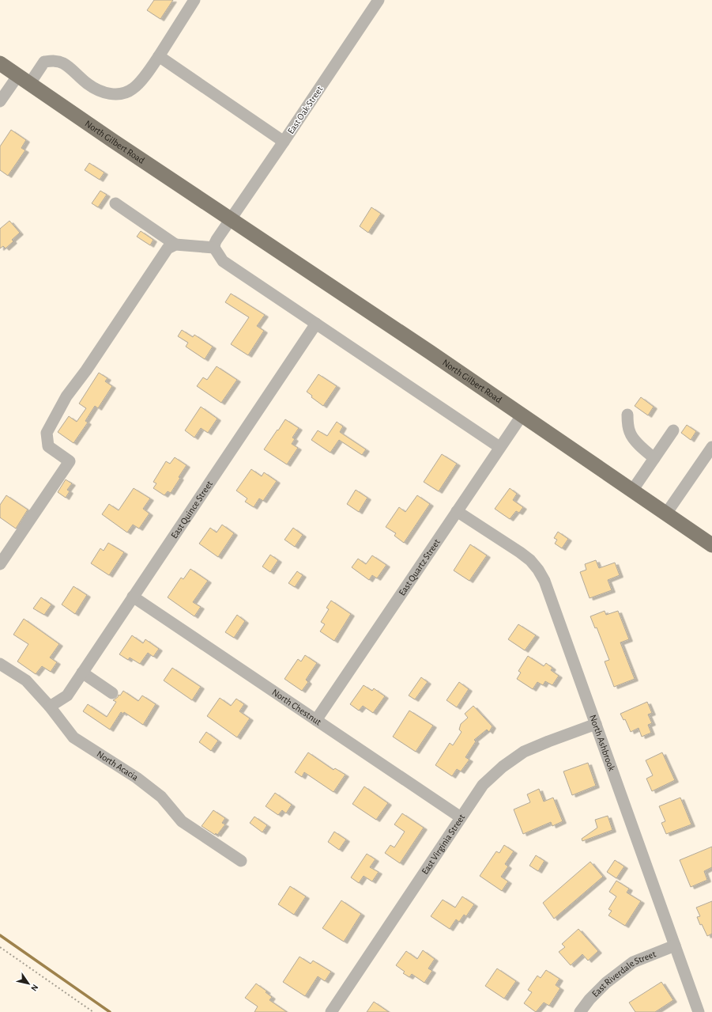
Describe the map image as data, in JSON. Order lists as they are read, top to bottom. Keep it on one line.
{"streets":{"main road":["North Gilbert Road"],"street":["East Oak Street","East Quince Street","East Quartz Street","North Chestnut","North Ashbrook","North Acacia","East Virginia Street","East Riverdale Street"]},"crossings":[["East Oak Street","North Gilbert Road"],["North Gilbert Road","East Quartz Street"],["East Quince Street","North Chestnut"],["East Quince Street","North Acacia"],["East Quartz Street","North Chestnut"],["East Quartz Street","North Ashbrook"],["North Chestnut","East Virginia Street"],["North Ashbrook","East Virginia Street"],["North Ashbrook","East Riverdale Street"]],"north":"bottom right"}
